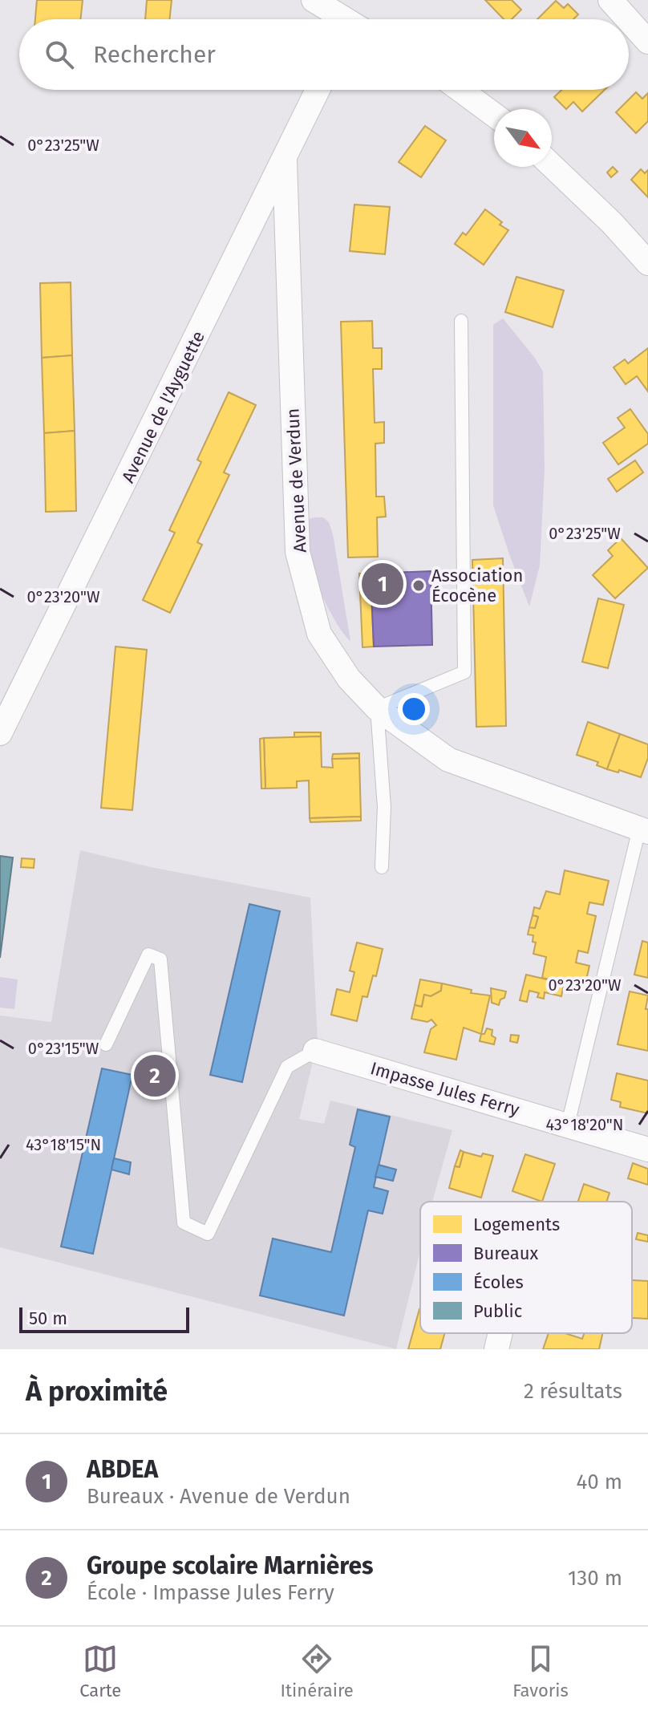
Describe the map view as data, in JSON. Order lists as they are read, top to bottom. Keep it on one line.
{"streets":{"street":["Avenue de l'Ayguette","Avenue de Verdun","Impasse Jules Ferry"]},"crossings":[["Avenue de l'Ayguette","Avenue de Verdun"]],"places":["Association Écocène"],"legend":["Logements","Bureaux","Écoles","Public"],"scale_bar":"50 m","north":"bottom right","page":{"search":"Rechercher","pins":["1","2"],"scale":"50 m","heading":["À proximité","2 résultats"],"list":[{"mark":"1","name":"ABDEA","note":"Bureaux · Avenue de Verdun","value":"40 m"},{"mark":"2","name":"Groupe scolaire Marnières","note":"École · Impasse Jules Ferry","value":"130 m"}],"nav":["Carte","Itinéraire","Favoris"]},"coordinates":["0°23'25\"W","0°23'20\"W","0°23'15\"W","43°18'20\"N","43°18'15\"N"]}
